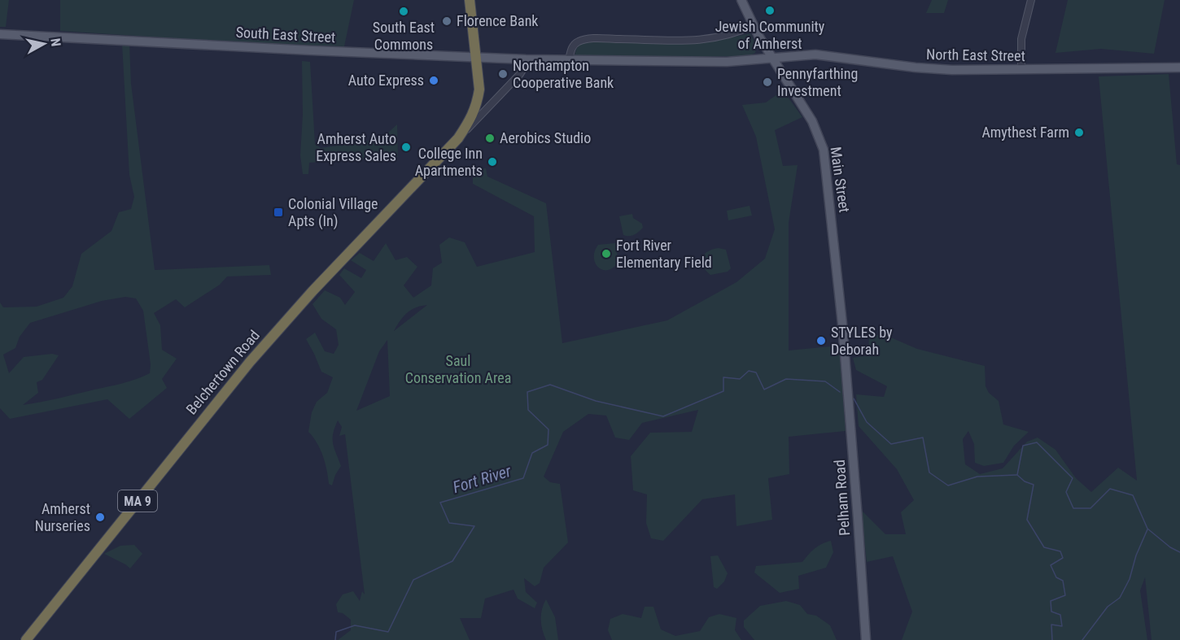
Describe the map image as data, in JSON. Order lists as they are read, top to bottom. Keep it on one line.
{"streets":{"highway":["Belchertown Road","MA 9"],"main road":["South East Street","North East Street","Main Street","Pelham Road"]},"crossings":[["South East Street","North East Street"],["South East Street","Main Street"],["South East Street","Belchertown Road"],["South East Street","MA 9"],["North East Street","Main Street"],["Main Street","Pelham Road"],["Belchertown Road","MA 9"]],"water":["Fort River"],"parks":["Saul Conservation Area"],"places":{"other":["Jewish Community of Amherst","South East Commons","Florence Bank","Northampton Cooperative Bank","Auto Express","Pennyfarthing Investment","Amythest Farm","Aerobics Studio","Amherst Auto Express Sales","College Inn Apartments","Fort River Elementary Field","STYLES by Deborah","Amherst Nurseries"],"transit":["Colonial Village Apts (In)"]},"north":"right"}
